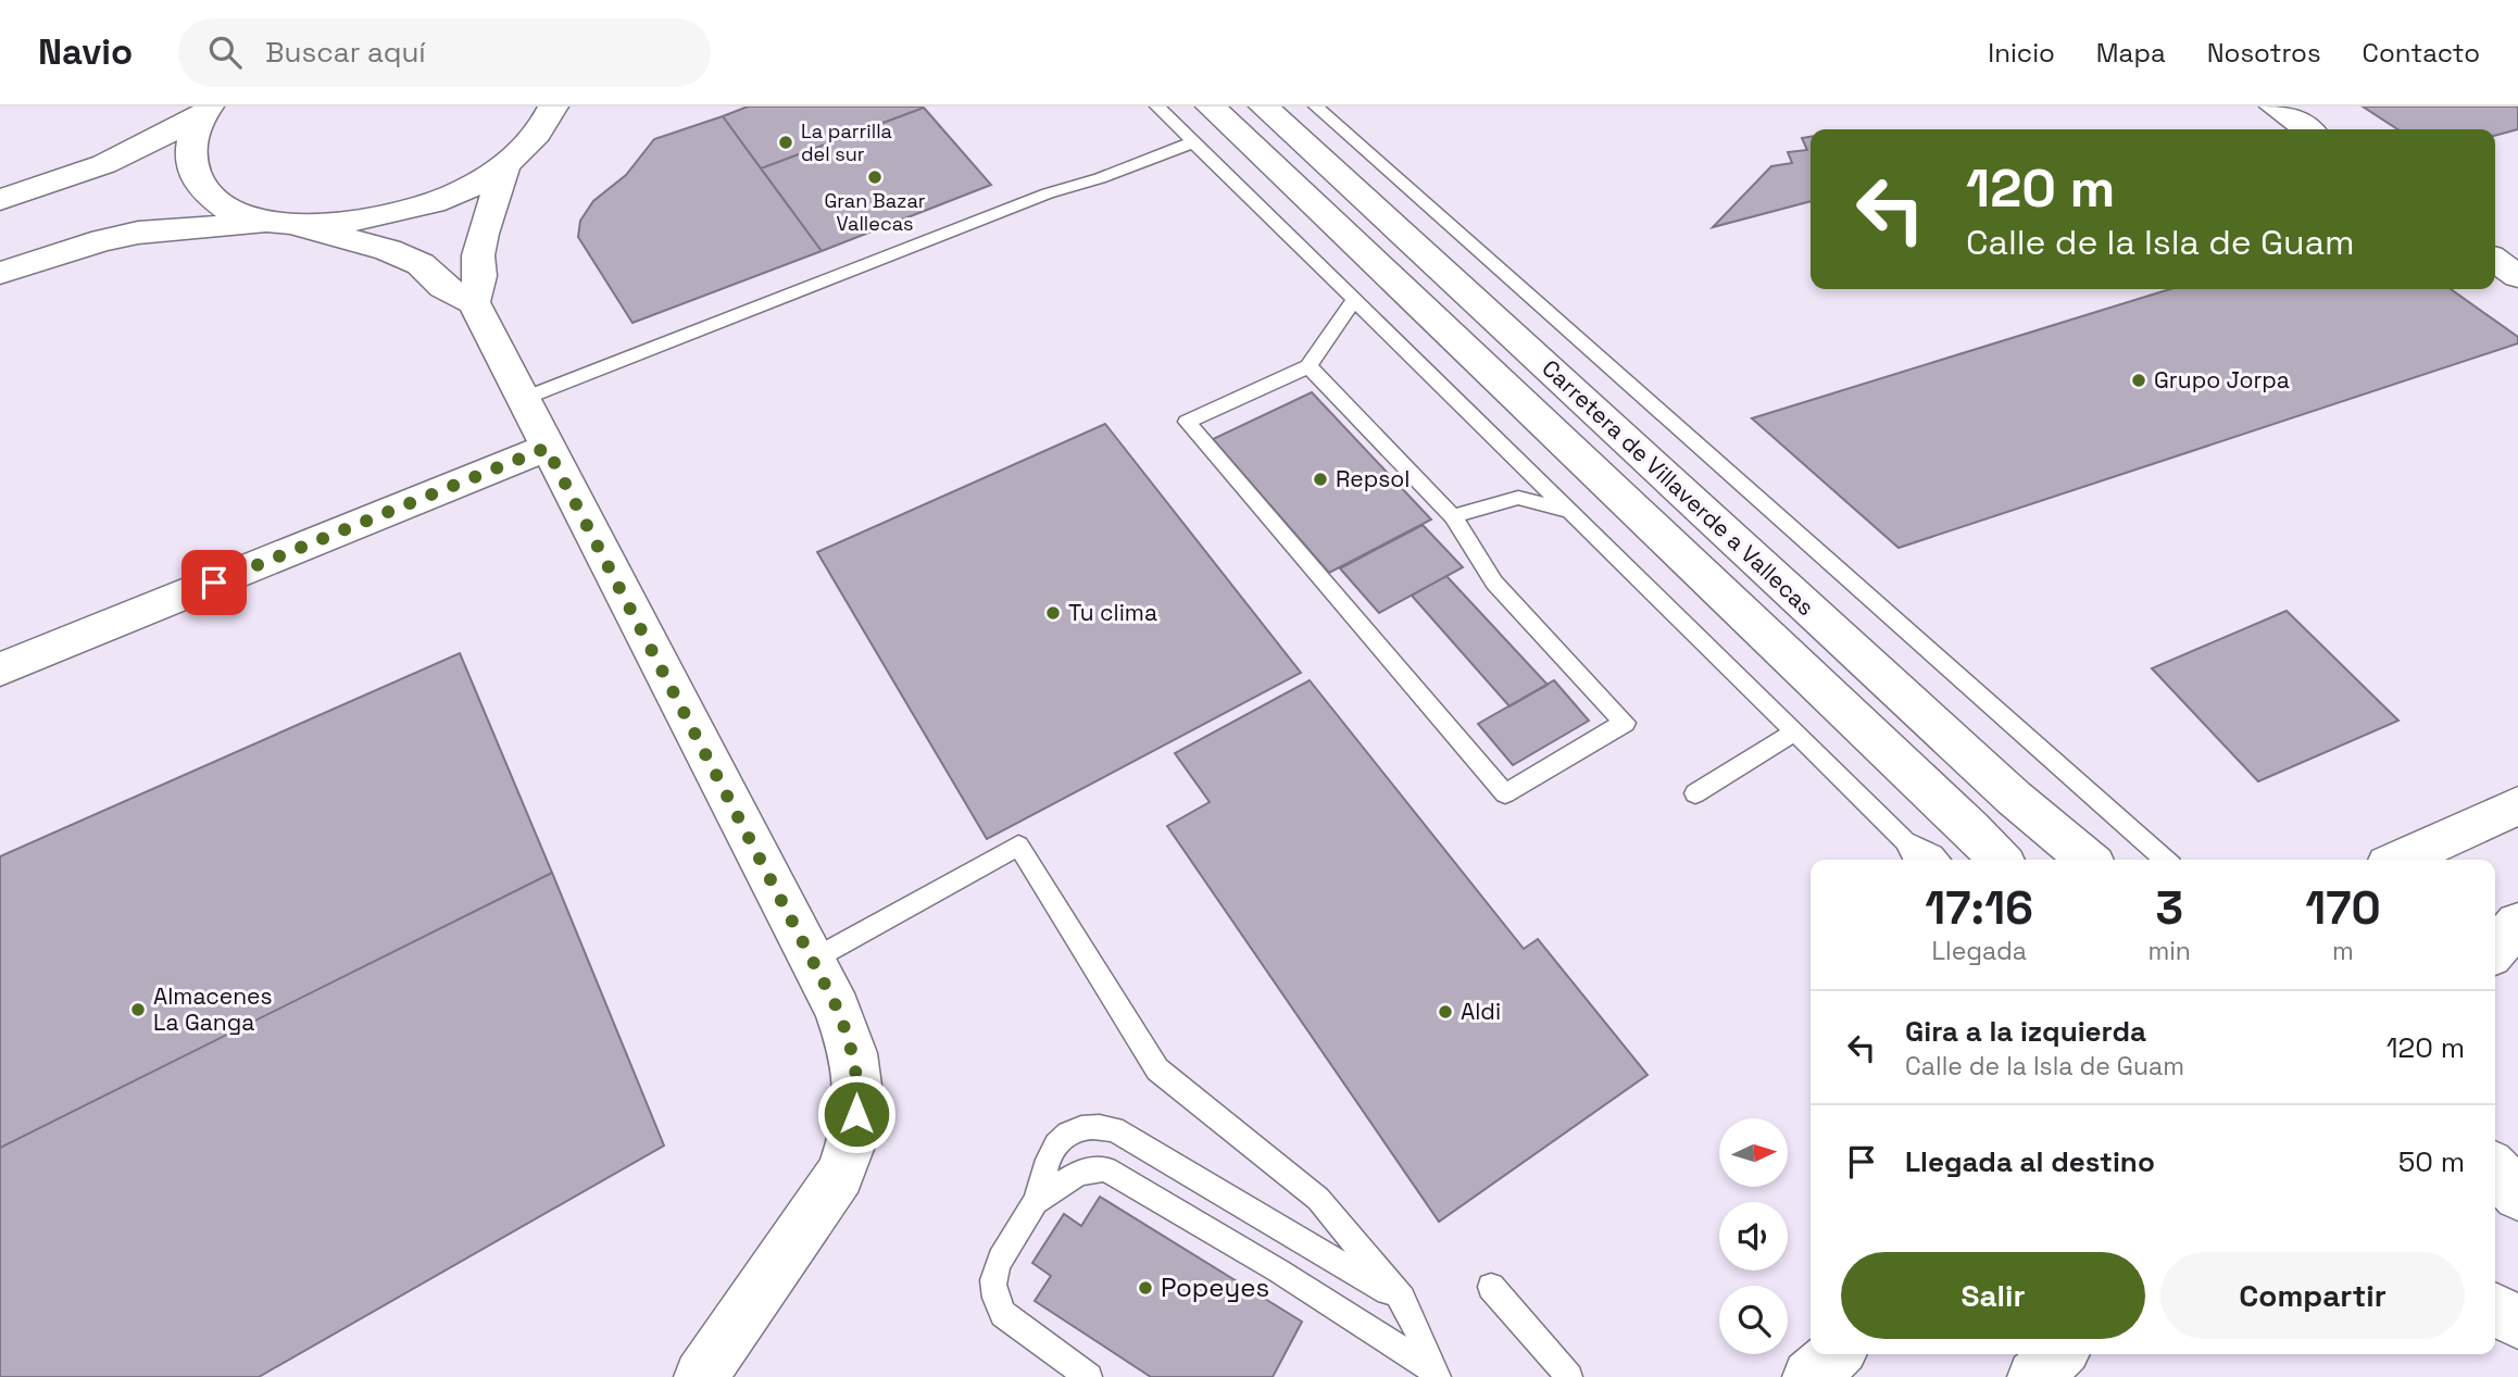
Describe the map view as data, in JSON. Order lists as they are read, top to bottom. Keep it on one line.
{"streets":{"street":["Carretera de Villaverde a Vallecas"]},"places":["La parrilla del sur","Gran Bazar Vallecas","Grupo Jorpa","Repsol","Tu clima","Almacenes La Ganga","Aldi","Popeyes"],"north":"right","page":{"header":"Navio","search":"Buscar aquí","nav":["Inicio","Mapa","Nosotros","Contacto"],"turn":["120 m","Calle de la Isla de Guam"],"eta":["17:16","Llegada","3","min","170","m"],"list":[{"name":"Gira a la izquierda","note":"Calle de la Isla de Guam","value":"120 m"},{"name":"Llegada al destino","value":"50 m"}],"buttons":["Salir","Compartir"]}}
